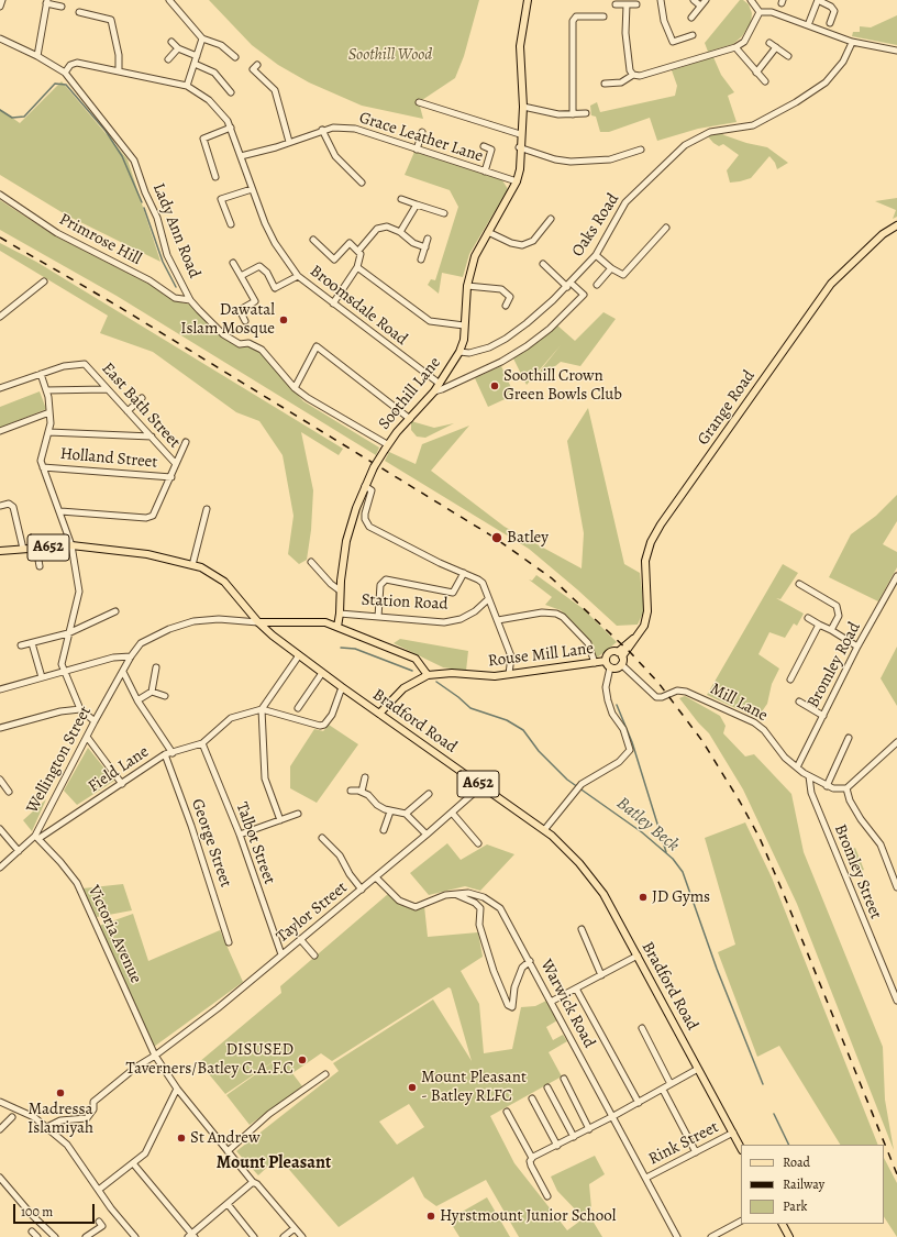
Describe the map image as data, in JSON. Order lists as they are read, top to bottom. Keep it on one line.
{"streets":{"main road":["Soothill Lane","Grange Road","A652","Rouse Mill Lane","Bradford Road"],"street":["Grace Leather Lane","Oaks Road","Lady Ann Road","Primrose Hill","Broomsdale Road","East Bath Street","Holland Street","Station Road","Bromley Road","Mill Lane","Wellington Street","Field Lane","George Street","Talbot Street","Bromley Street","Taylor Street","Victoria Avenue","Warwick Road","Rink Street"]},"crossings":[["Grace Leather Lane","Broomsdale Road"],["Grace Leather Lane","Soothill Lane"],["Oaks Road","Soothill Lane"],["Lady Ann Road","Primrose Hill"],["Lady Ann Road","Broomsdale Road"],["Lady Ann Road","Soothill Lane"],["Broomsdale Road","Soothill Lane"],["Soothill Lane","Station Road"],["Grange Road","Rouse Mill Lane"],["Grange Road","Mill Lane"],["Rouse Mill Lane","Mill Lane"],["Rouse Mill Lane","Bradford Road"],["Bromley Road","Mill Lane"],["Mill Lane","Bromley Street"],["Bradford Road","Wellington Street"],["Bradford Road","Taylor Street"],["Bradford Road","Rink Street"],["Wellington Street","Field Lane"],["Wellington Street","Victoria Avenue"],["Field Lane","George Street"],["Field Lane","Talbot Street"],["Field Lane","Victoria Avenue"],["Talbot Street","Taylor Street"],["Taylor Street","Victoria Avenue"],["Taylor Street","Warwick Road"],["Warwick Road","Rink Street"]],"districts":["Mount Pleasant"],"water":["Batley Beck"],"parks":["Soothill Wood"],"places":["Dawatal Islam Mosque","Soothill Crown Green Bowls Club","Batley","JD Gyms","DISUSED Taverners/Batley C.A.F.C","Mount Pleasant - Batley RLFC","Madressa Islamiyah","St Andrew","Hyrstmount Junior School"],"legend":["Road","Railway","Park"],"scale_bar":"100 m"}
